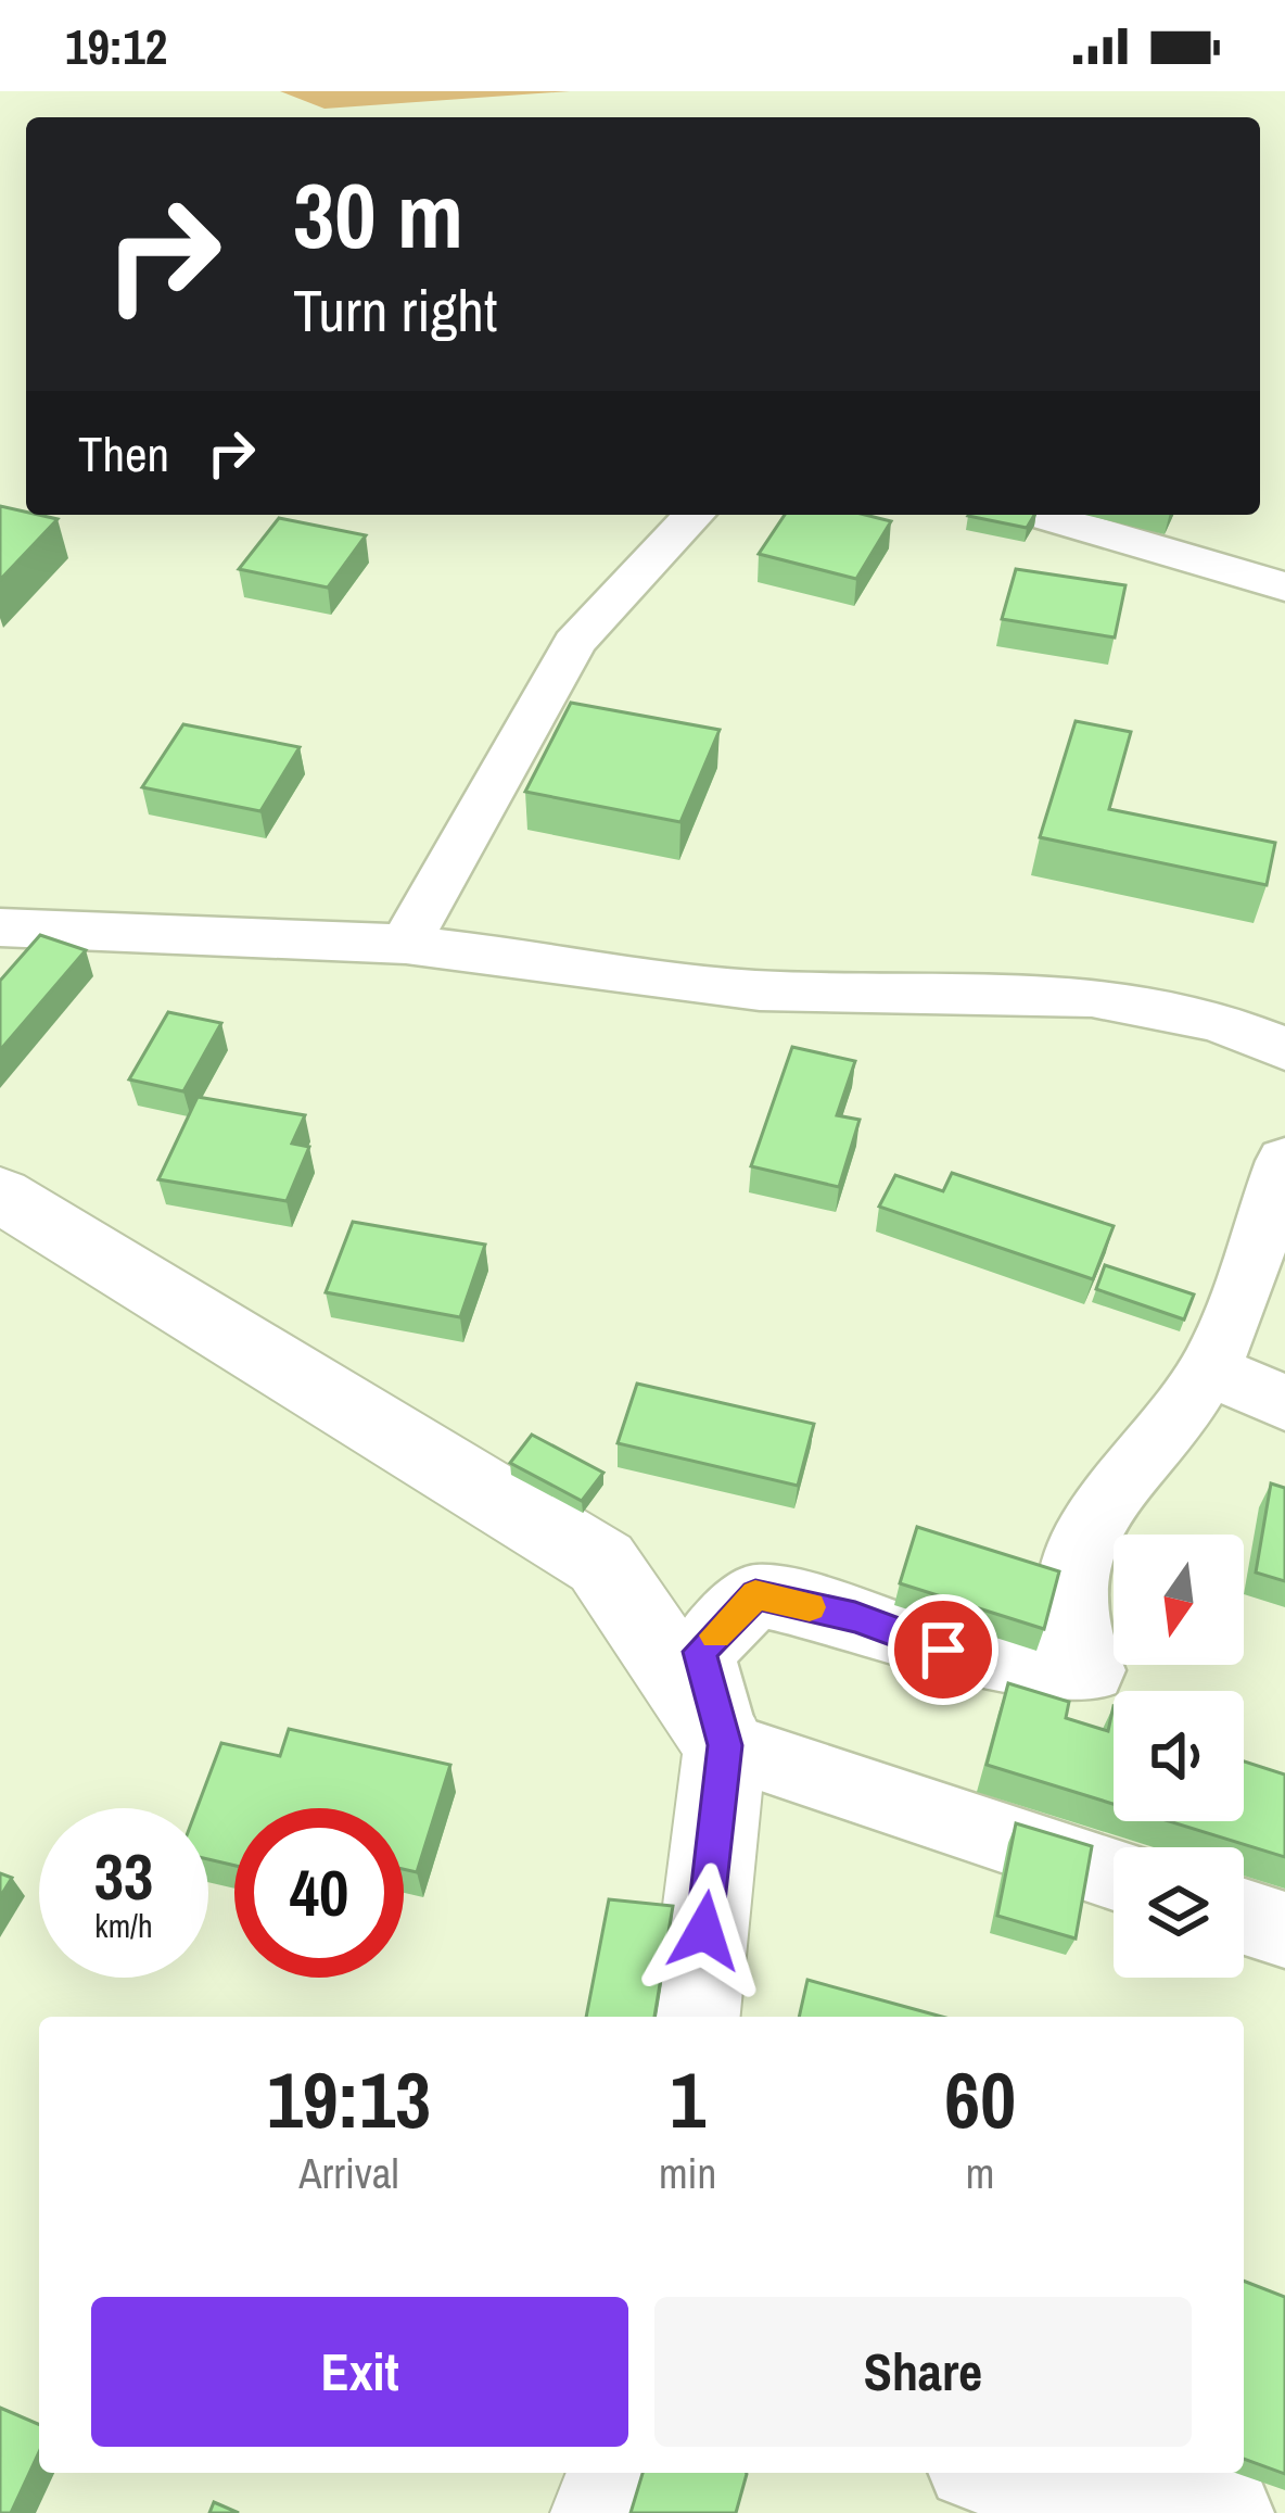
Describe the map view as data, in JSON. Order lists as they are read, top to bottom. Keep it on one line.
{"north":"bottom","page":{"status":"19:12","turn":["30 m","Turn right"],"then":"Then","speed":"33 km/h","limit":"40","eta":["19:13","Arrival","1","min","60","m"],"buttons":["Exit","Share"]}}
